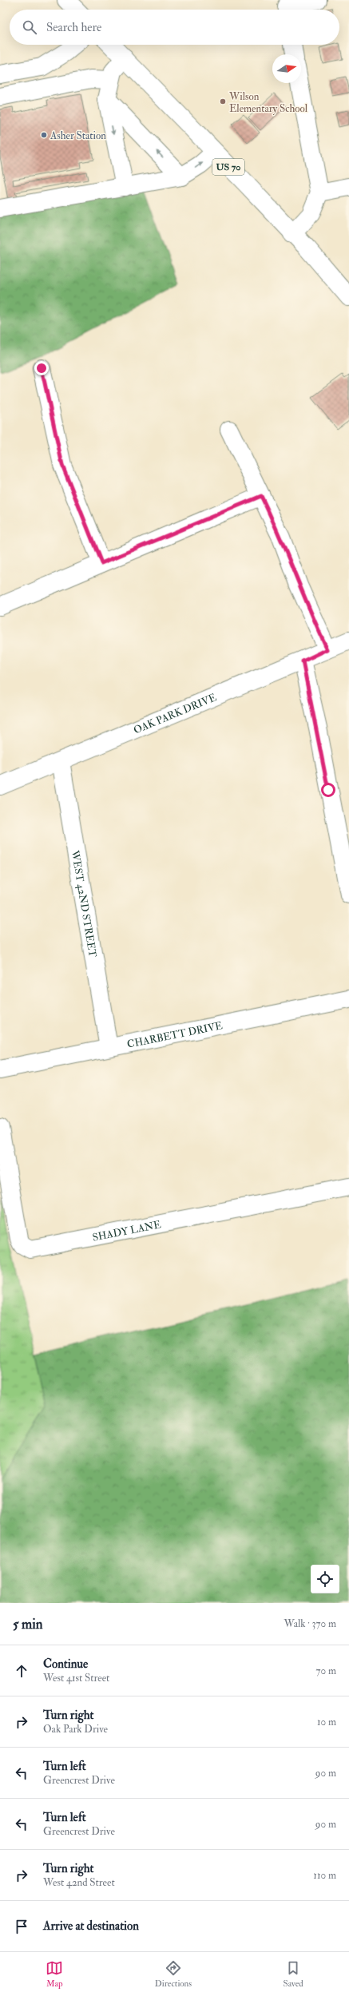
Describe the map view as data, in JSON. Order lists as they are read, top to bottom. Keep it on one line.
{"streets":{"street":["US 70","OAK PARK DRIVE","WEST 42ND STREET","CHARBETT DRIVE","SHADY LANE"]},"crossings":[["OAK PARK DRIVE","WEST 42ND STREET"],["WEST 42ND STREET","CHARBETT DRIVE"]],"places":["Wilson Elementary School","Asher Station"],"north":"right","page":{"search":"Search here","heading":["5 min","Walk · 370 m"],"list":[["Continue","West 41st Street","70 m"],["Turn right","Oak Park Drive","10 m"],["Turn left","Greencrest Drive","90 m"],["Turn left","Greencrest Drive","90 m"],["Turn right","West 42nd Street","110 m"],"Arrive at destination"],"nav":["Map","Directions","Saved"]}}
